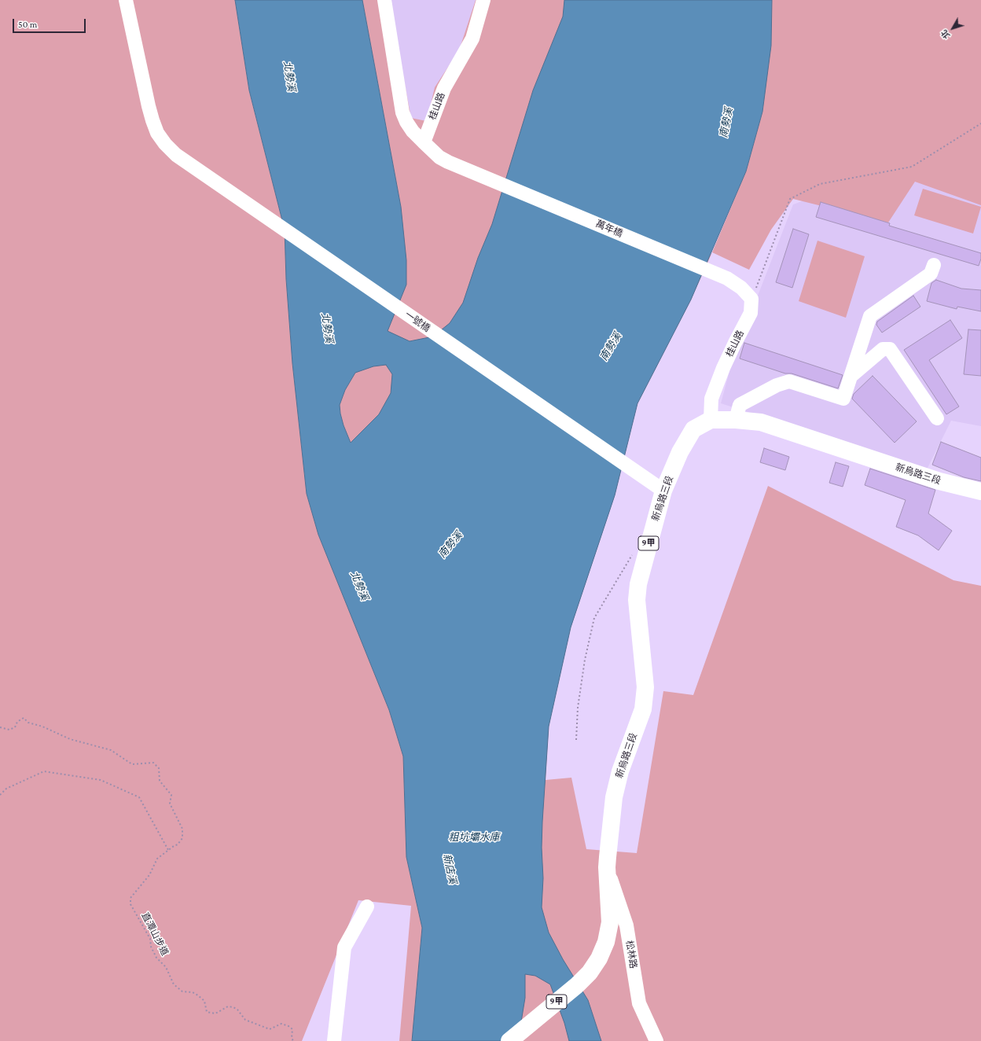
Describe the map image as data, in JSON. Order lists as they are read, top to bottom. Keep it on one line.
{"streets":{"main road":["新烏路三段","9甲"],"street":["桂山路","萬年橋","一號橋","松林路"],"path":["直潭山步道"]},"crossings":[["桂山路","萬年橋"],["桂山路","新烏路三段"],["一號橋","新烏路三段"],["新烏路三段","松林路"]],"water":["北勢溪","南勢溪","粗坑壩水庫","新店溪"],"scale_bar":"50 m","north":"bottom left"}
